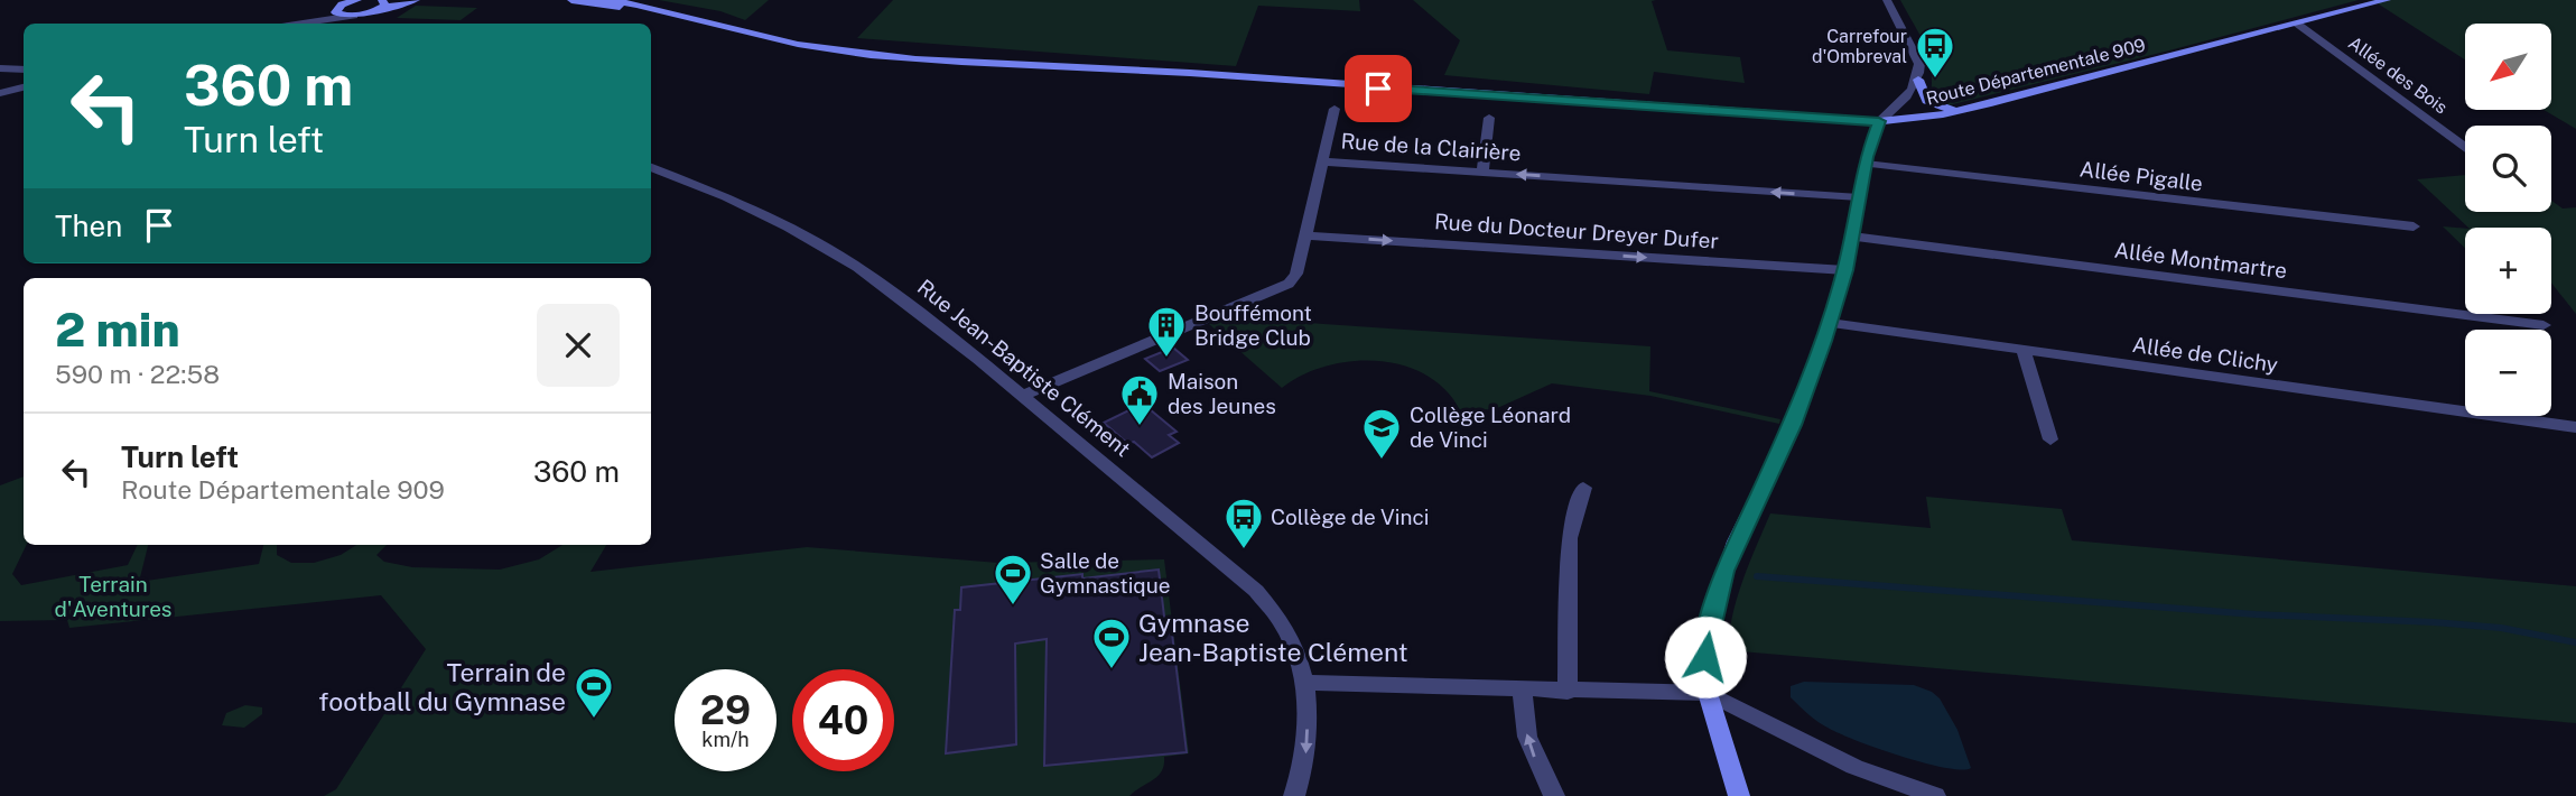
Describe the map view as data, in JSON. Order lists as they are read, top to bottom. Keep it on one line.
{"streets":{"main road":["Route Départementale 909"],"street":["Allée des Bois","Rue de la Clairière","Allée Pigalle","Rue du Docteur Dreyer Dufer","Allée Montmartre","Allée de Clichy","Rue Jean-Baptiste Clément"]},"crossings":[["Route Départementale 909","Allée des Bois"],["Rue de la Clairière","Rue du Docteur Dreyer Dufer"],["Rue de la Clairière","Rue Jean-Baptiste Clément"]],"one_way":["Rue de la Clairière","Rue du Docteur Dreyer Dufer"],"parks":["Terrain d'Aventures"],"places":{"bus stop":["Carrefour d'Ombreval","Collège de Vinci"],"building":["Bouffémont Bridge Club"],"public building":["Maison des Jeunes"],"school or university":["Collège Léonard de Vinci"],"sports":["Salle de Gymnastique","Gymnase Jean-Baptiste Clément","Terrain de football du Gymnase"]},"north":"bottom left","page":{"map_buttons":["+","−"],"turn":["360 m","Turn left"],"then":"Then","heading":["2 min","590 m · 22:58"],"list":[{"name":"Turn left","note":"Route Départementale 909","value":"360 m"}],"speed":"29 km/h","limit":"40"}}
